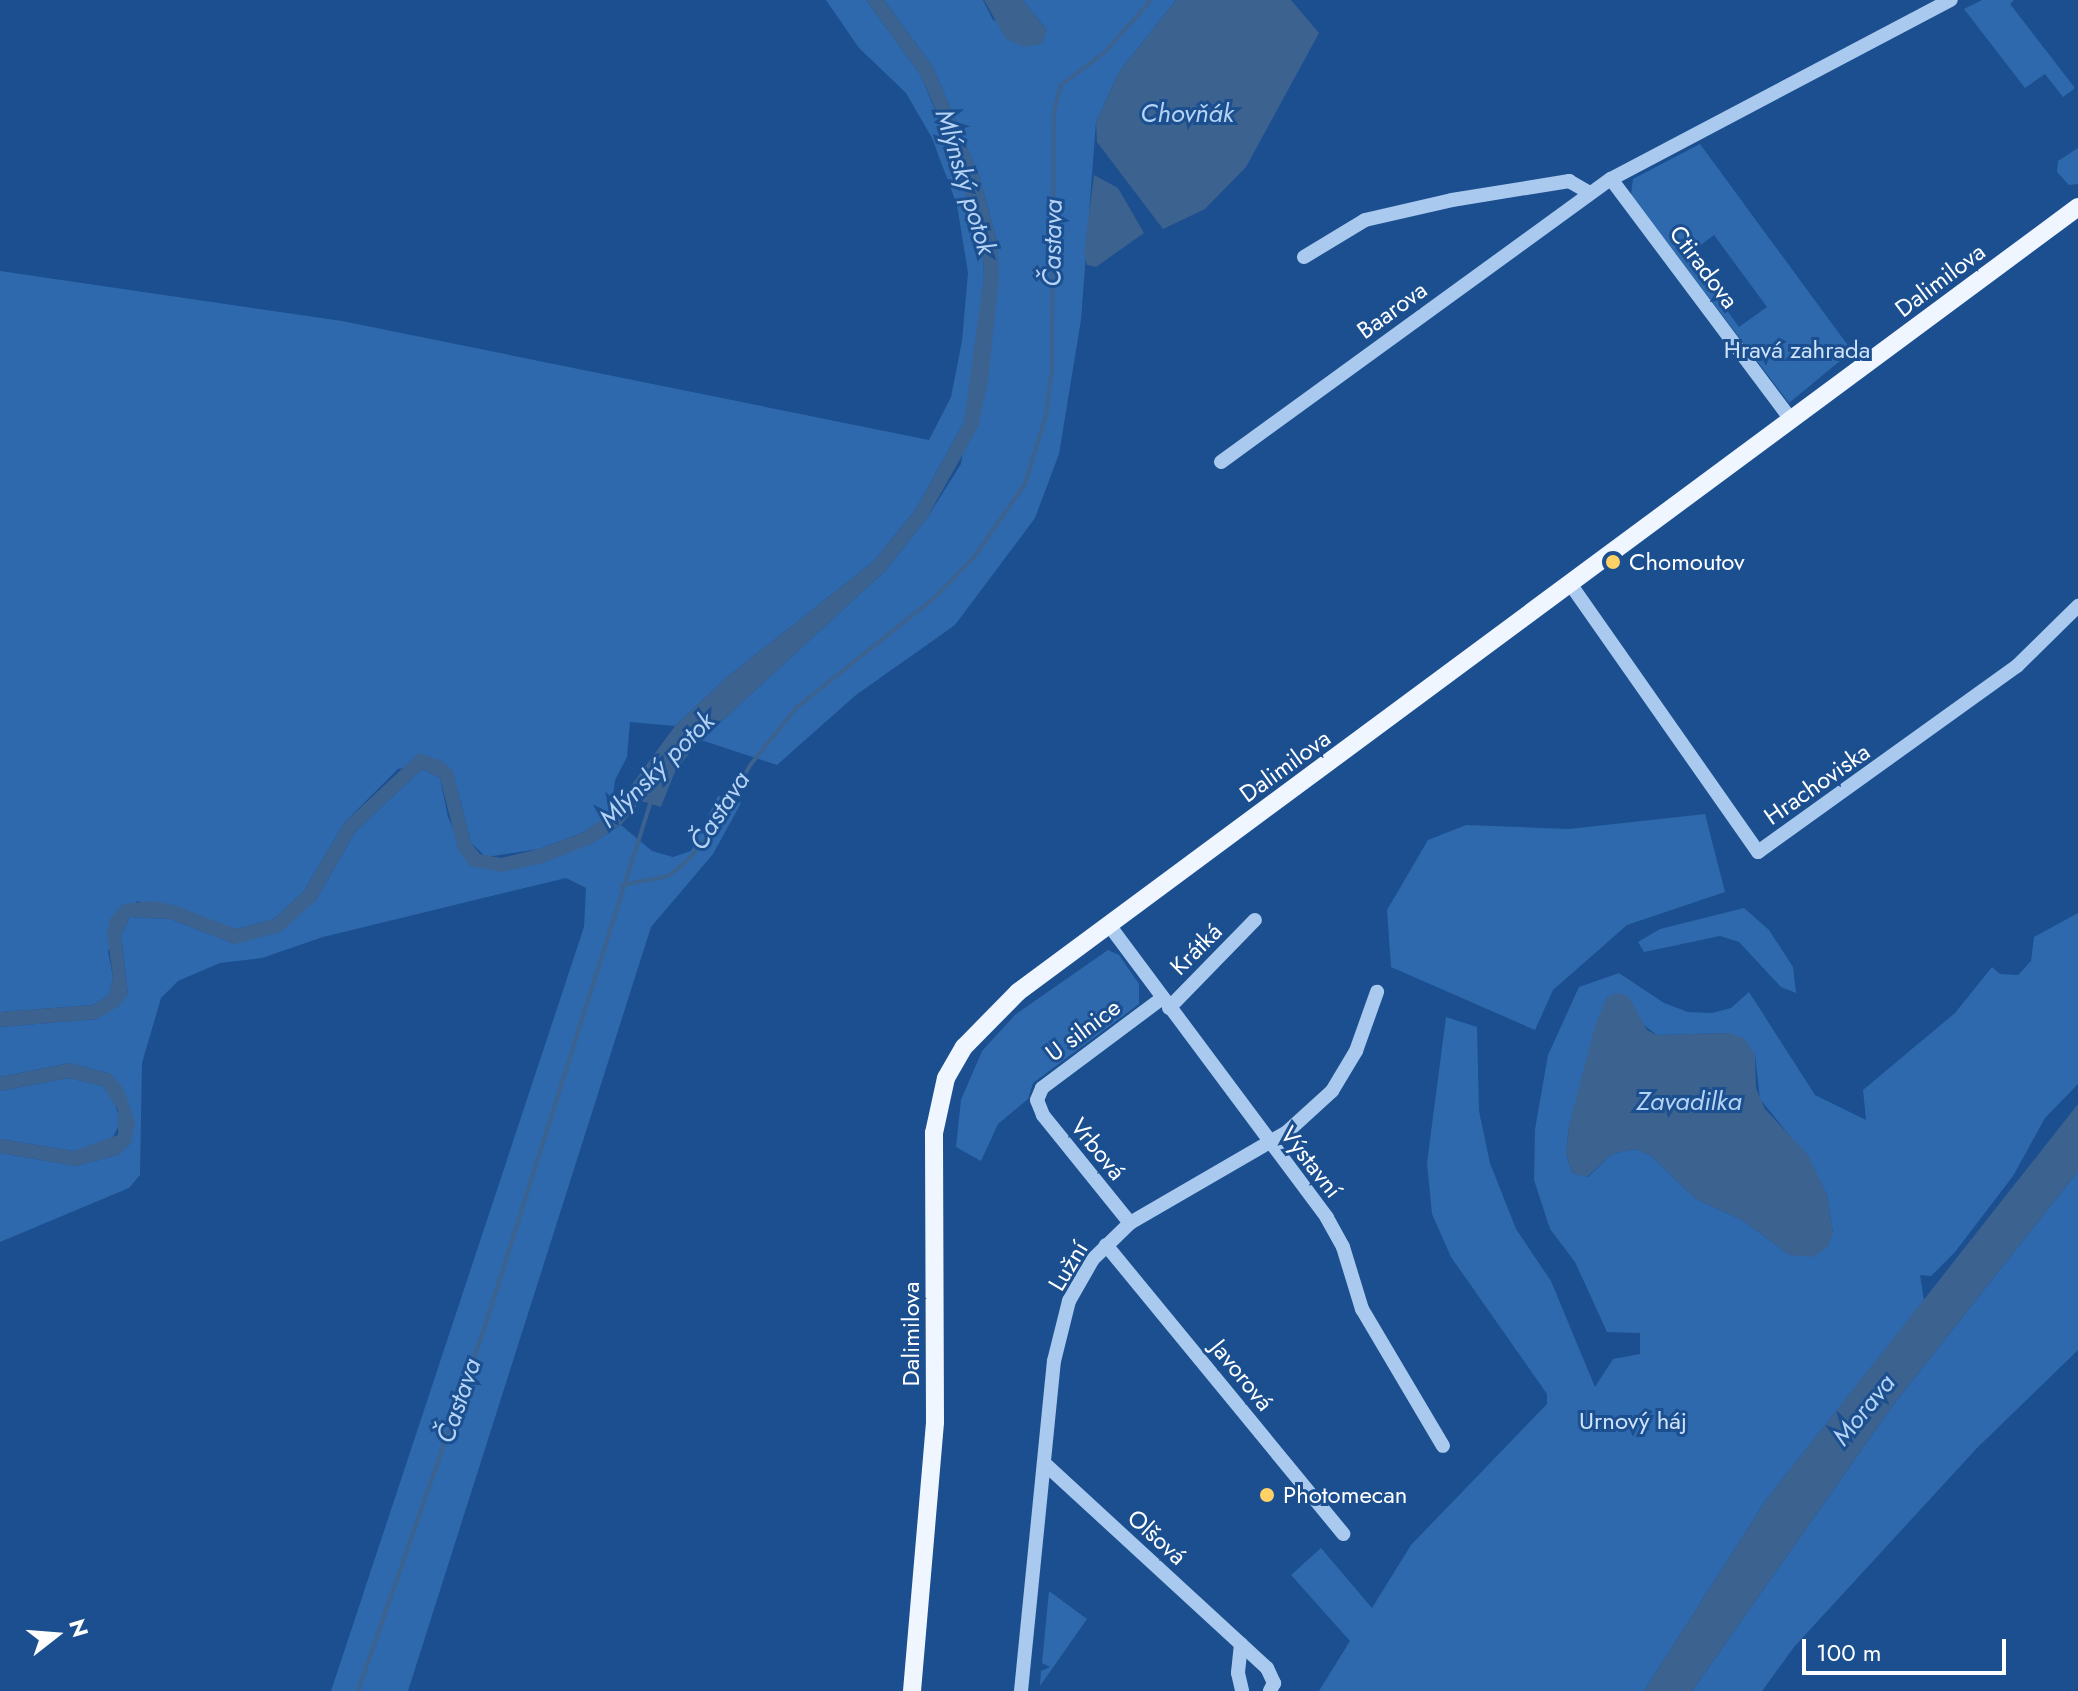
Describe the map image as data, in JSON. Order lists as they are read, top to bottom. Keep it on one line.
{"streets":{"main road":["Dalimilova"],"street":["Ctiradova","Baarova","Hrachoviska","Krátká","U silnice","Vrbová","Výstavní","Lužní","Javorová","Olšová"]},"crossings":[["Ctiradova","Dalimilova"],["Ctiradova","Baarova"],["Dalimilova","Hrachoviska"],["Dalimilova","Výstavní"],["Krátká","U silnice"],["Krátká","Výstavní"],["U silnice","Vrbová"],["U silnice","Výstavní"],["Vrbová","Lužní"],["Výstavní","Lužní"],["Lužní","Javorová"],["Lužní","Olšová"]],"water":["Chovňák","Mlýnský potok","Častava","Zavadilka","Morava"],"parks":["Hravá zahrada","Urnový háj"],"places":["Chomoutov","Photomecan"],"scale_bar":"100 m","north":"right"}
